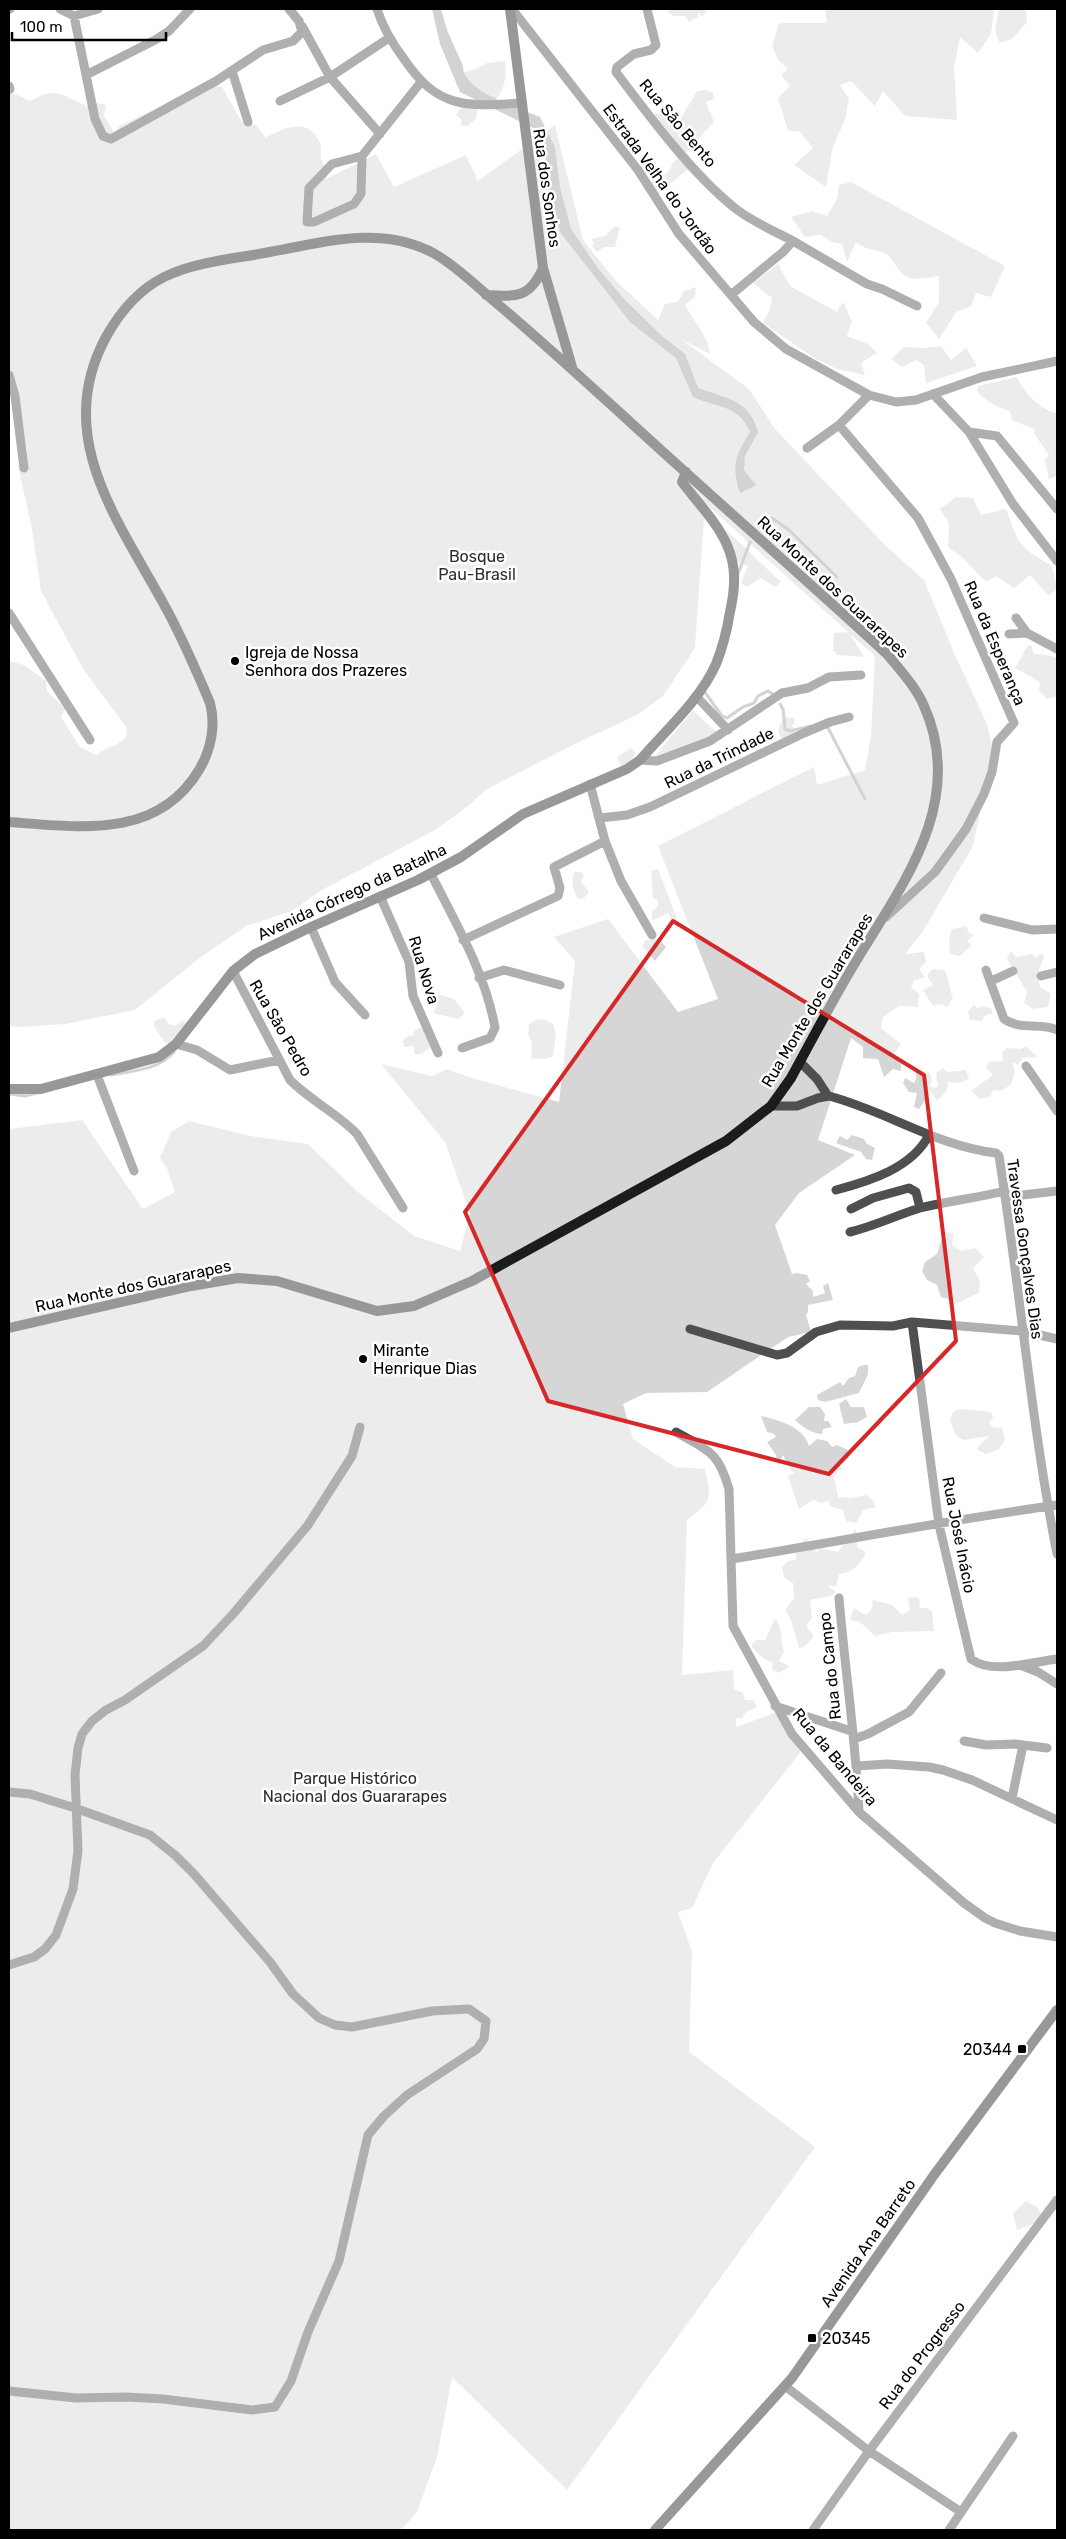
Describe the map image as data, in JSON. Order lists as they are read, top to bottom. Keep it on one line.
{"streets":{"main road":["Rua dos Sonhos","Rua Monte dos Guararapes","Avenida Córrego da Batalha","Avenida Ana Barreto"],"street":["Rua São Bento","Estrada Velha do Jordão","Rua da Esperança","Rua da Trindade","Rua Nova","Rua São Pedro","Travessa Gonçalves Dias","Rua José Inácio","Rua do Campo","Rua da Bandeira","Rua do Progresso"]},"crossings":[["Estrada Velha do Jordão","Rua dos Sonhos"],["Rua dos Sonhos","Rua Monte dos Guararapes"],["Rua Monte dos Guararapes","Rua da Esperança"],["Rua Monte dos Guararapes","Avenida Córrego da Batalha"],["Avenida Córrego da Batalha","Rua Nova"],["Avenida Córrego da Batalha","Rua São Pedro"],["Rua do Campo","Rua da Bandeira"]],"parks":["Bosque Pau-Brasil","Parque Histórico Nacional dos Guararapes"],"places":{"other":["Igreja de Nossa Senhora dos Prazeres","Mirante Henrique Dias"],"transit":["20344","20345"]},"scale_bar":"100 m"}
